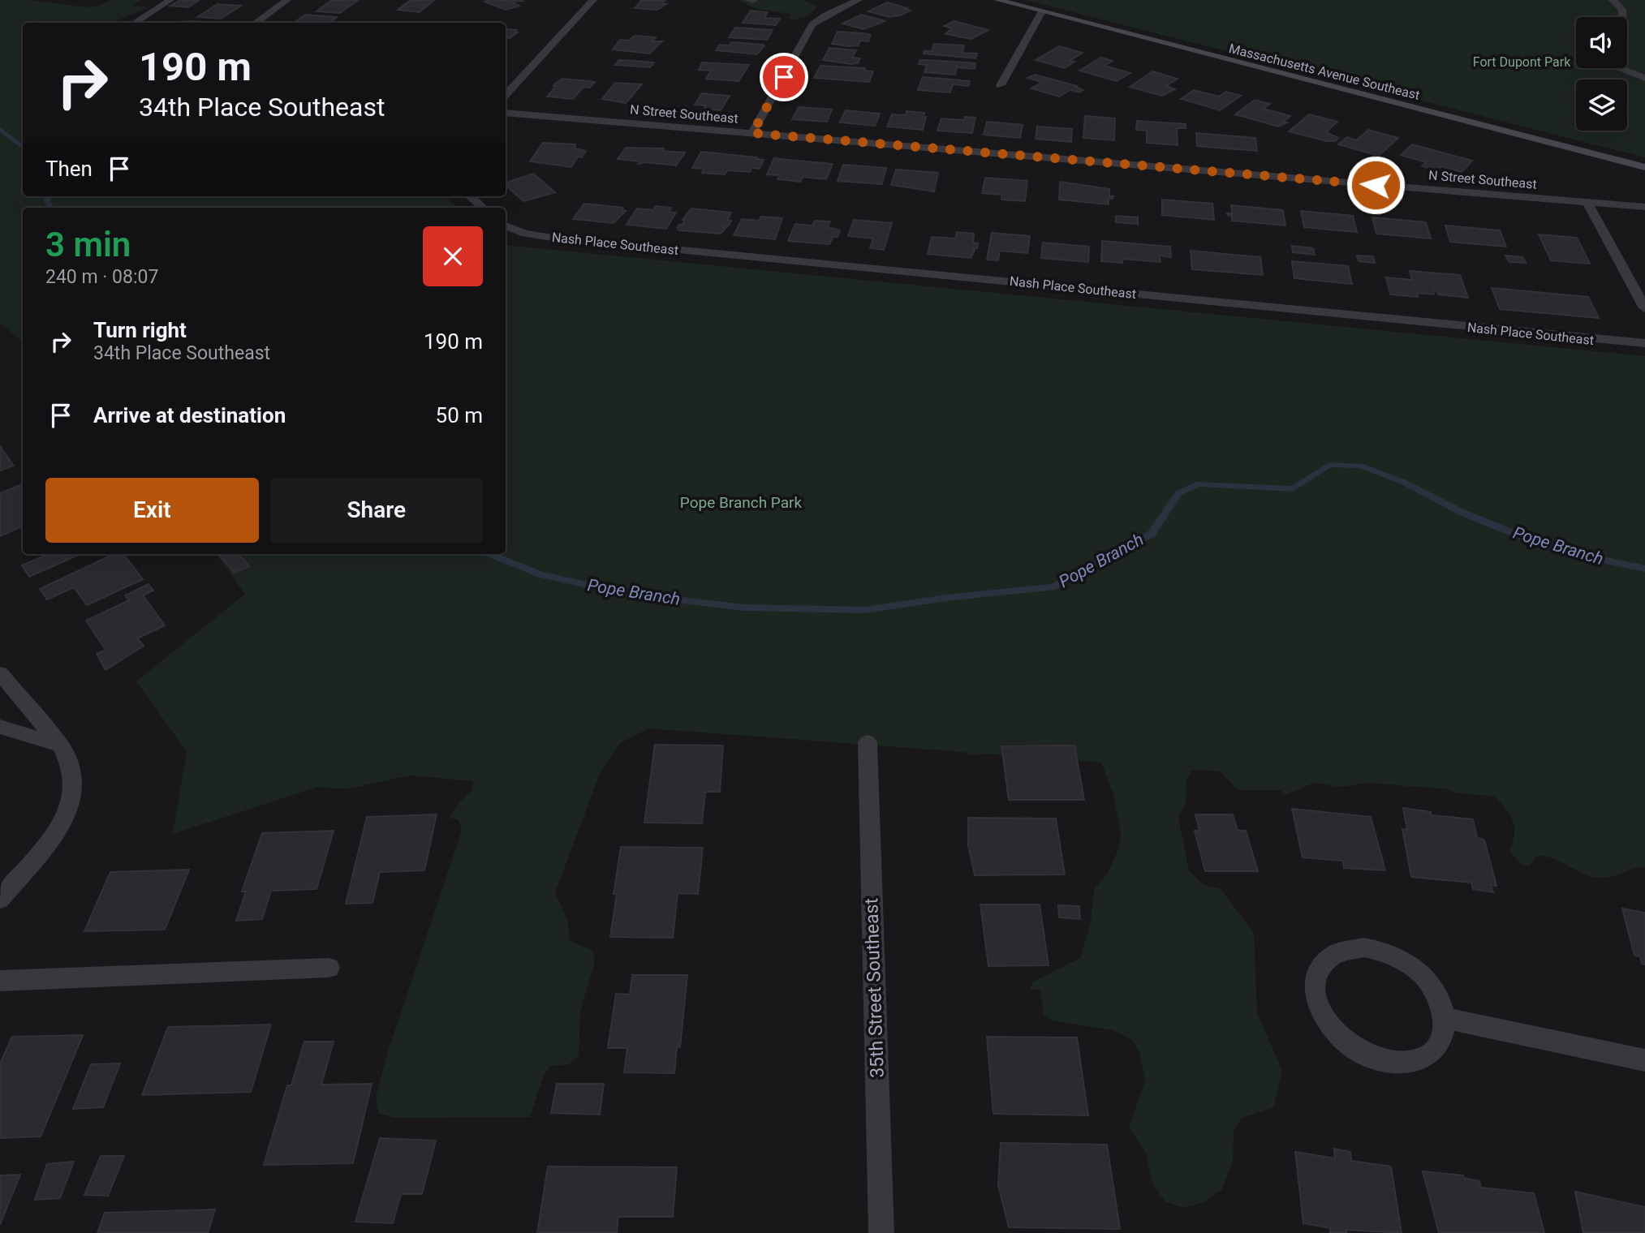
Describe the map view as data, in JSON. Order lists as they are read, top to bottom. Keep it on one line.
{"streets":{"street":["Massachusetts Avenue Southeast","N Street Southeast","Nash Place Southeast","35th Street Southeast"]},"water":["Pope Branch"],"parks":["Fort Dupont Park","Pope Branch Park"],"page":{"turn":["190 m","34th Place Southeast"],"then":"Then","heading":["3 min","240 m · 08:07"],"list":[{"name":"Turn right","note":"34th Place Southeast","value":"190 m"},{"name":"Arrive at destination","value":"50 m"}],"buttons":["Exit","Share"]}}
